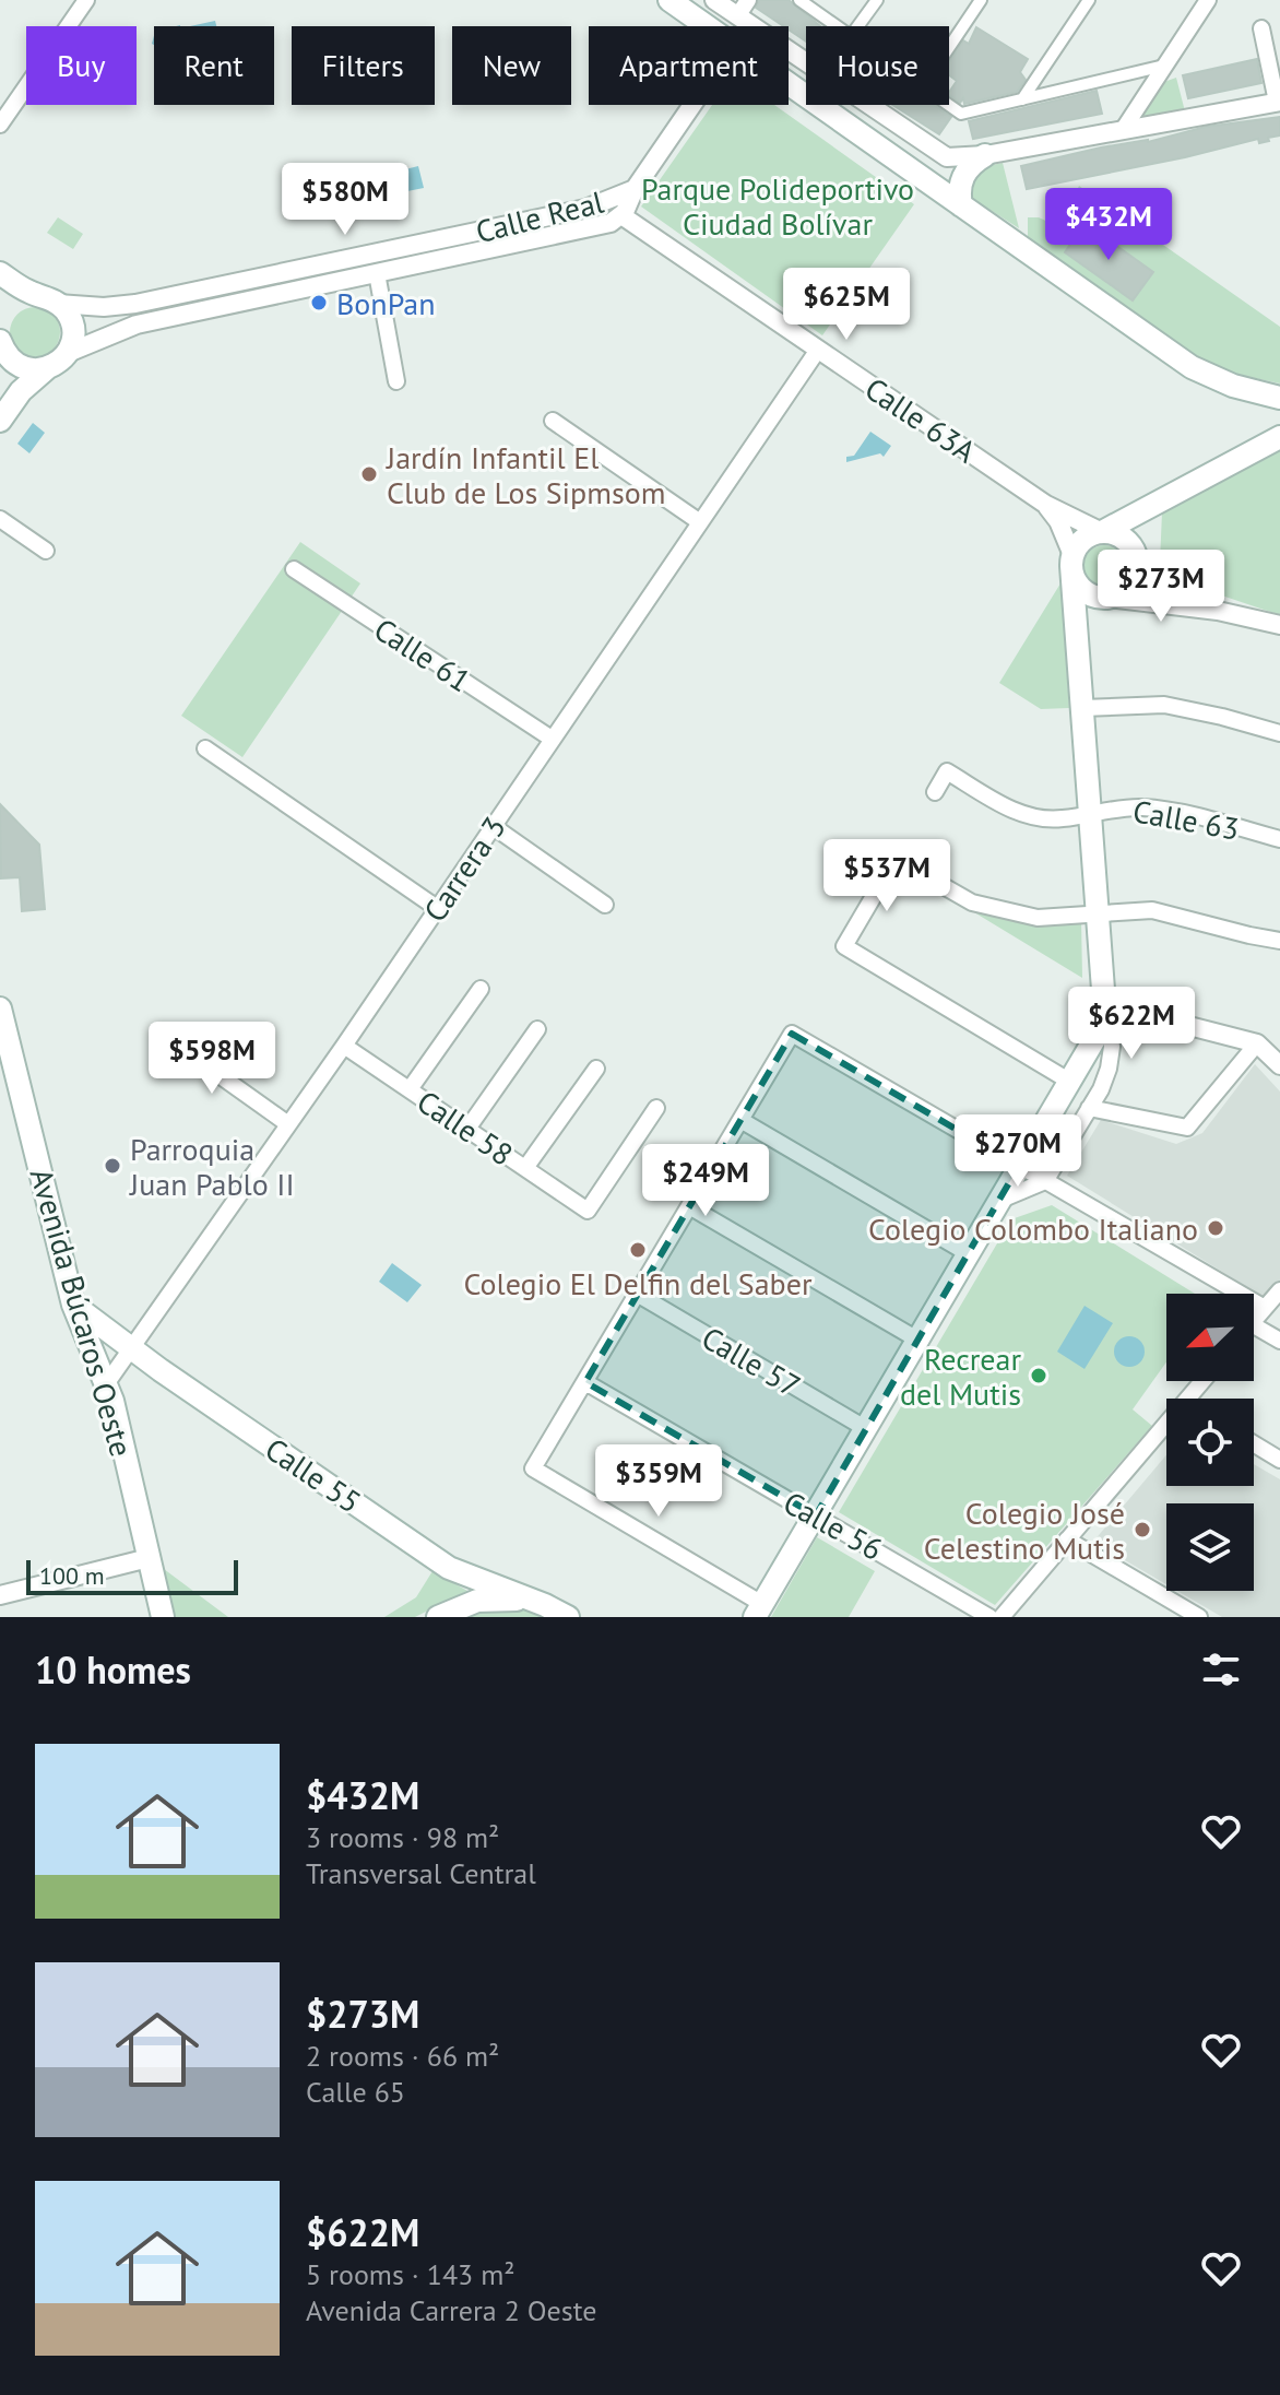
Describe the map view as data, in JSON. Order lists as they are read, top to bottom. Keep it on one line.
{"streets":{"main road":["Avenida Búcaros Oeste","Calle 55"],"street":["Calle Real","Calle 63A","Calle 61","Calle 63","Carrera 3","Calle 58","Calle 57","Calle 56"]},"crossings":[["Calle Real","Calle 63A"],["Calle 63A","Carrera 3"],["Calle 61","Carrera 3"],["Carrera 3","Calle 58"],["Carrera 3","Avenida Búcaros Oeste"],["Carrera 3","Calle 55"],["Avenida Búcaros Oeste","Calle 55"]],"parks":["Parque Polideportivo Ciudad Bolívar"],"places":["BonPan","Jardín Infantil El Club de Los Sipmsom","Parroquia Juan Pablo II","Colegio Colombo Italiano","Colegio El Delfin del Saber","Recrear del Mutis","Colegio José Celestino Mutis"],"scale_bar":"100 m","north":"bottom left","page":{"chip":["Buy","Rent","Filters","New","Apartment","House"],"price":["$580M","$432M","$625M","$273M","$537M","$622M","$598M","$270M","$249M","$359M"],"scale":"100 m","heading":"10 homes","list":[{"name":"$432M","note":"3 rooms · 98 m² · Transversal Central"},{"name":"$273M","note":"2 rooms · 66 m² · Calle 65"},{"name":"$622M","note":"5 rooms · 143 m² · Avenida Carrera 2 Oeste"}]}}
